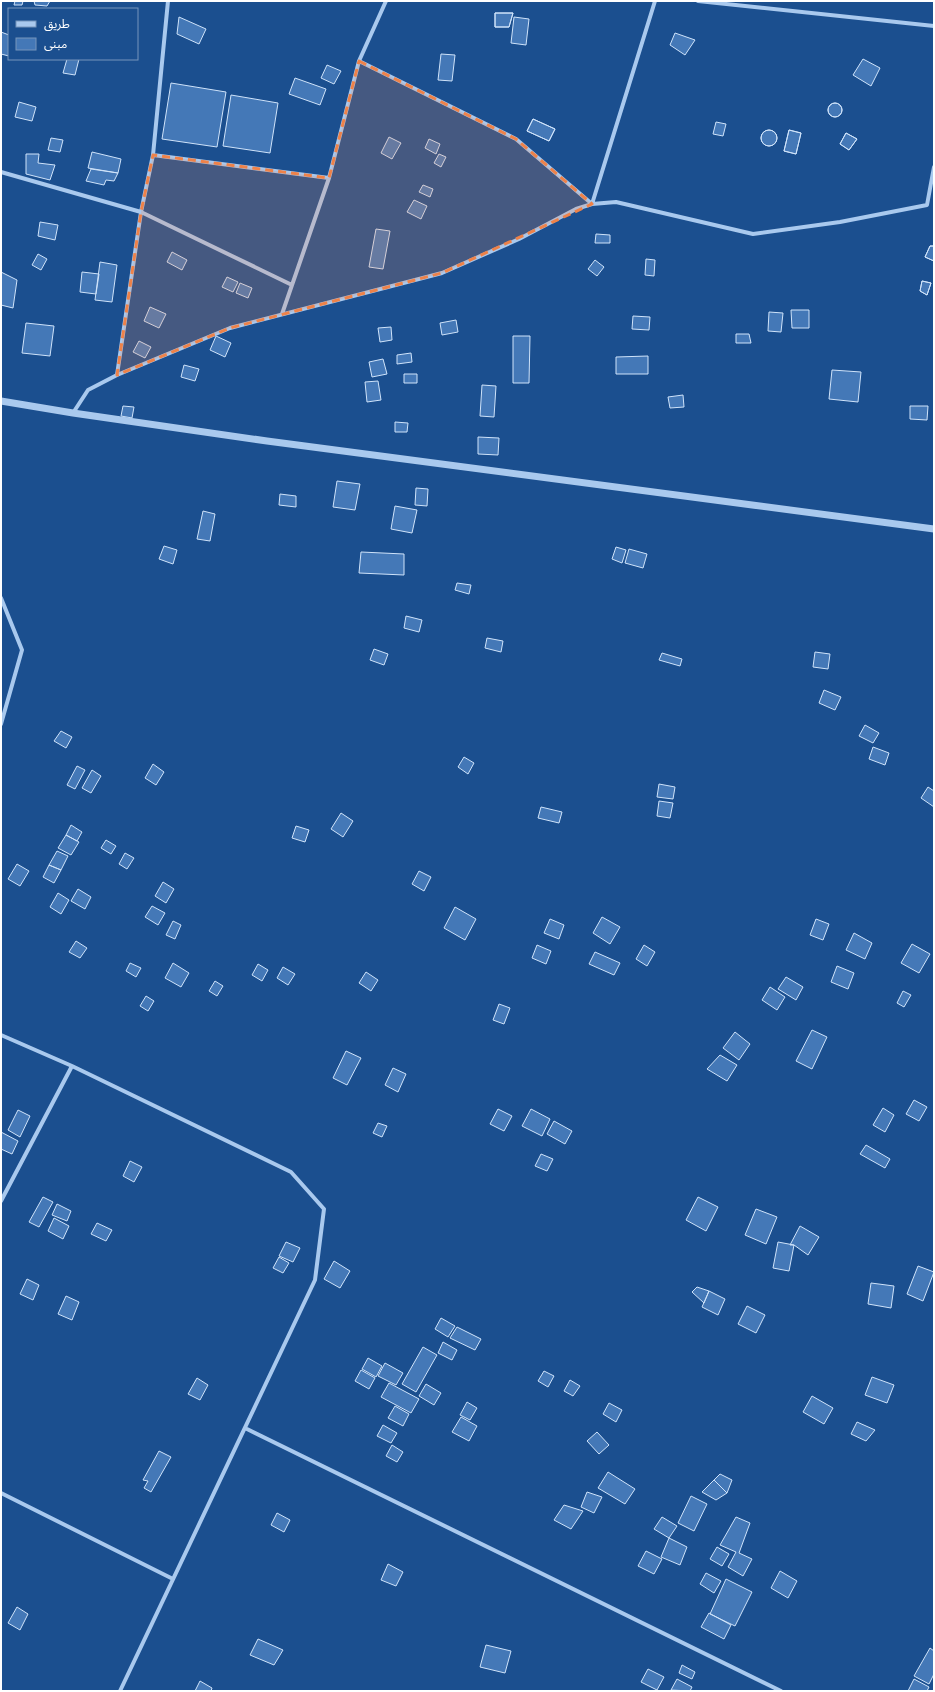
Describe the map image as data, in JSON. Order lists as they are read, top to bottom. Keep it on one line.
{"legend":["طريق","مبنى"]}
